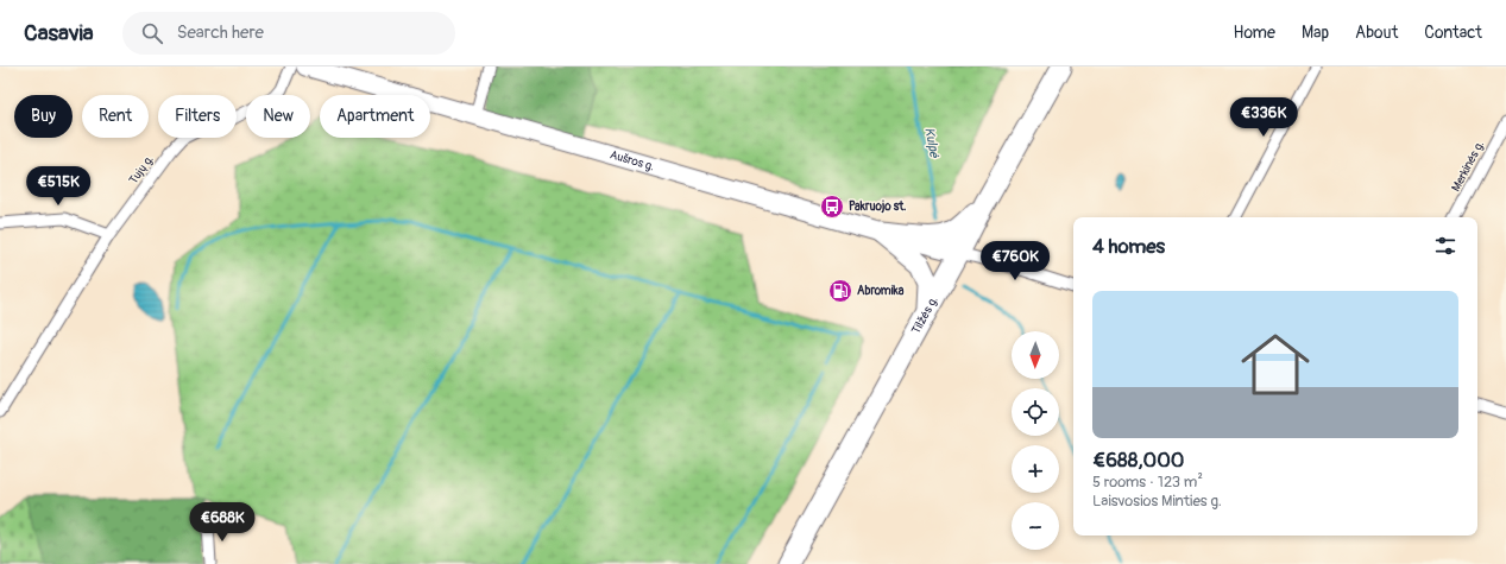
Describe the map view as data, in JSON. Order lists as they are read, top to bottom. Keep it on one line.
{"streets":{"highway":["Tilžės g."],"main road":["Aušros g."],"street":["Merkinės g.","Tujų g."]},"crossings":[["Aušros g.","Tilžės g."]],"water":["Kulpė"],"places":{"bus stop":["Pakruojo st."],"fuel station":["Abromika"]},"north":"bottom","page":{"header":"Casavia","search":"Search here","nav":["Home","Map","About","Contact"],"chip":["Buy","Rent","Filters","New","Apartment"],"price":["€336K","€515K","€760K","€688K"],"heading":"4 homes","list":[{"name":"€688,000","note":"5 rooms · 123 m² · Laisvosios Minties g."}],"map_buttons":["+","−"]}}
